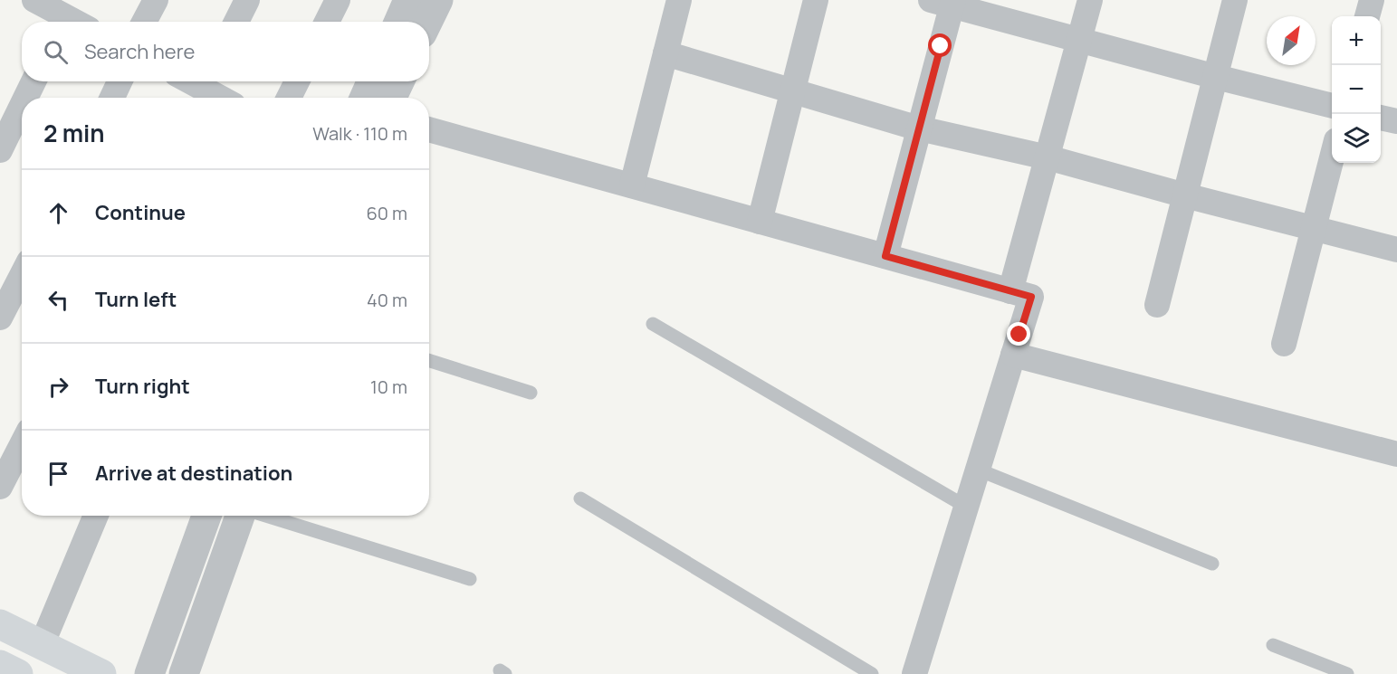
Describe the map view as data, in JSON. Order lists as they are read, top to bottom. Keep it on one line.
{"north":"top right","page":{"map_buttons":["+","−"],"search":"Search here","heading":["2 min","Walk · 110 m"],"list":[["Continue","60 m"],["Turn left","40 m"],["Turn right","10 m"],"Arrive at destination"]}}
